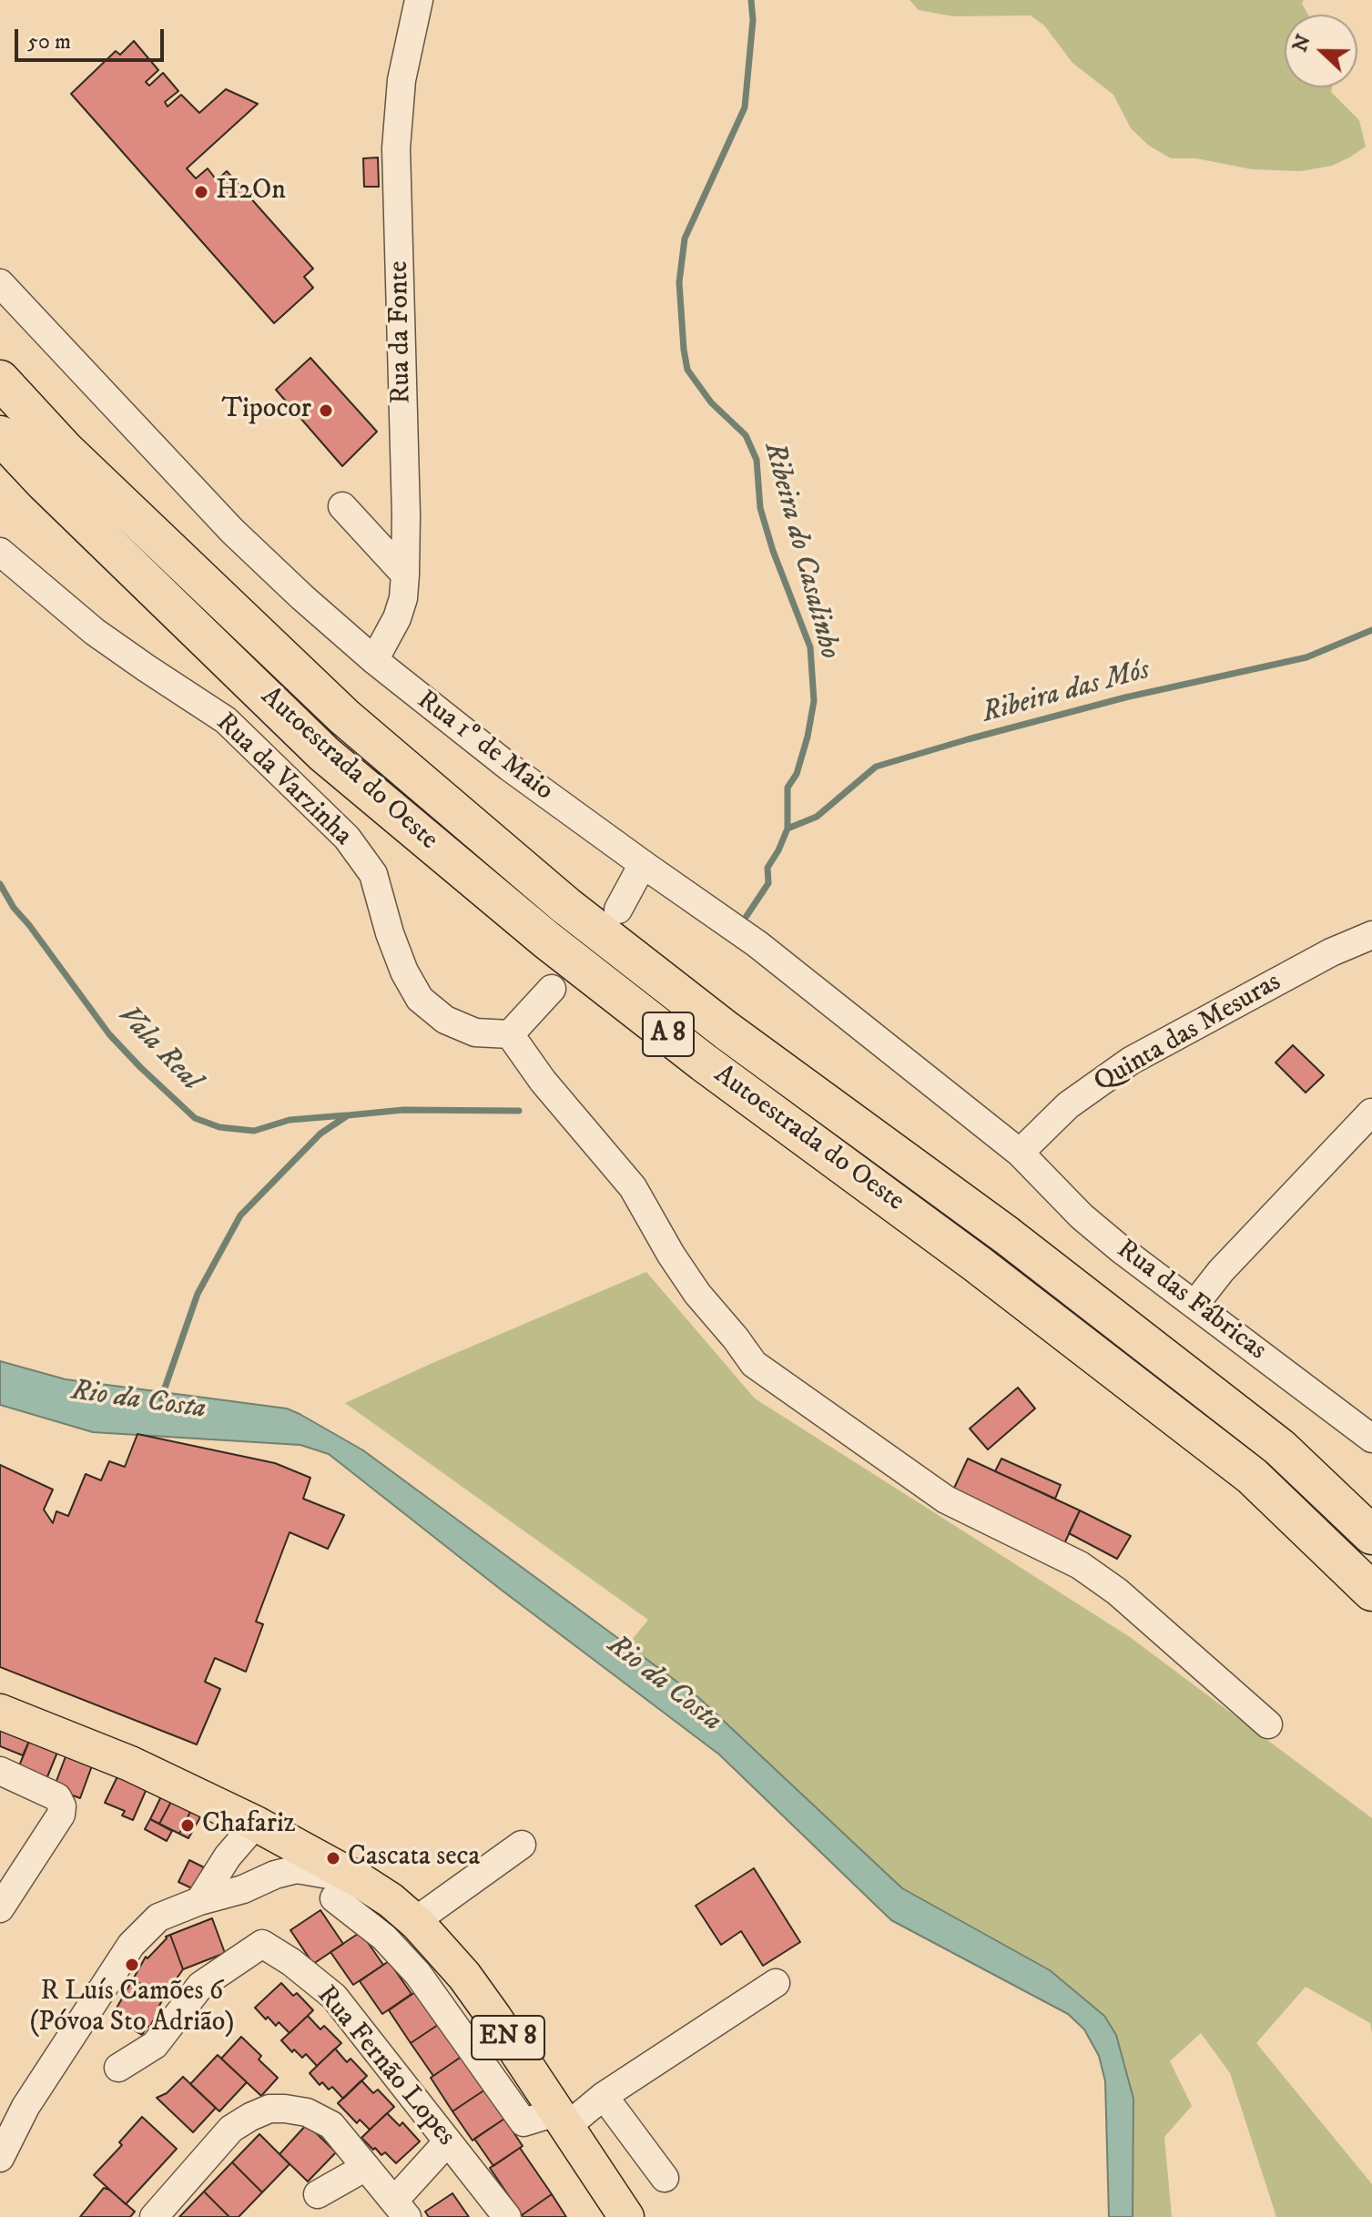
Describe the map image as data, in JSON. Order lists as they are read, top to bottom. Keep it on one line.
{"streets":{"highway":["Autoestrada do Oeste","A 8"],"main road":["EN 8"],"street":["Rua da Fonte","Rua 1º de Maio","Rua da Varzinha","Quinta das Mesuras","Rua das Fábricas","Rua Fernão Lopes"]},"crossings":[["Rua da Fonte","Rua 1º de Maio"],["Rua 1º de Maio","Quinta das Mesuras"],["Rua 1º de Maio","Rua das Fábricas"],["Quinta das Mesuras","Rua das Fábricas"]],"water":["Ribeira do Casalinho","Ribeira das Mós","Vala Real","Rio da Costa"],"places":["H2On","Tipocor","Chafariz","Cascata seca","R Luís Camões 6 (Póvoa Sto Adrião)"],"scale_bar":"50 m","north":"left"}
